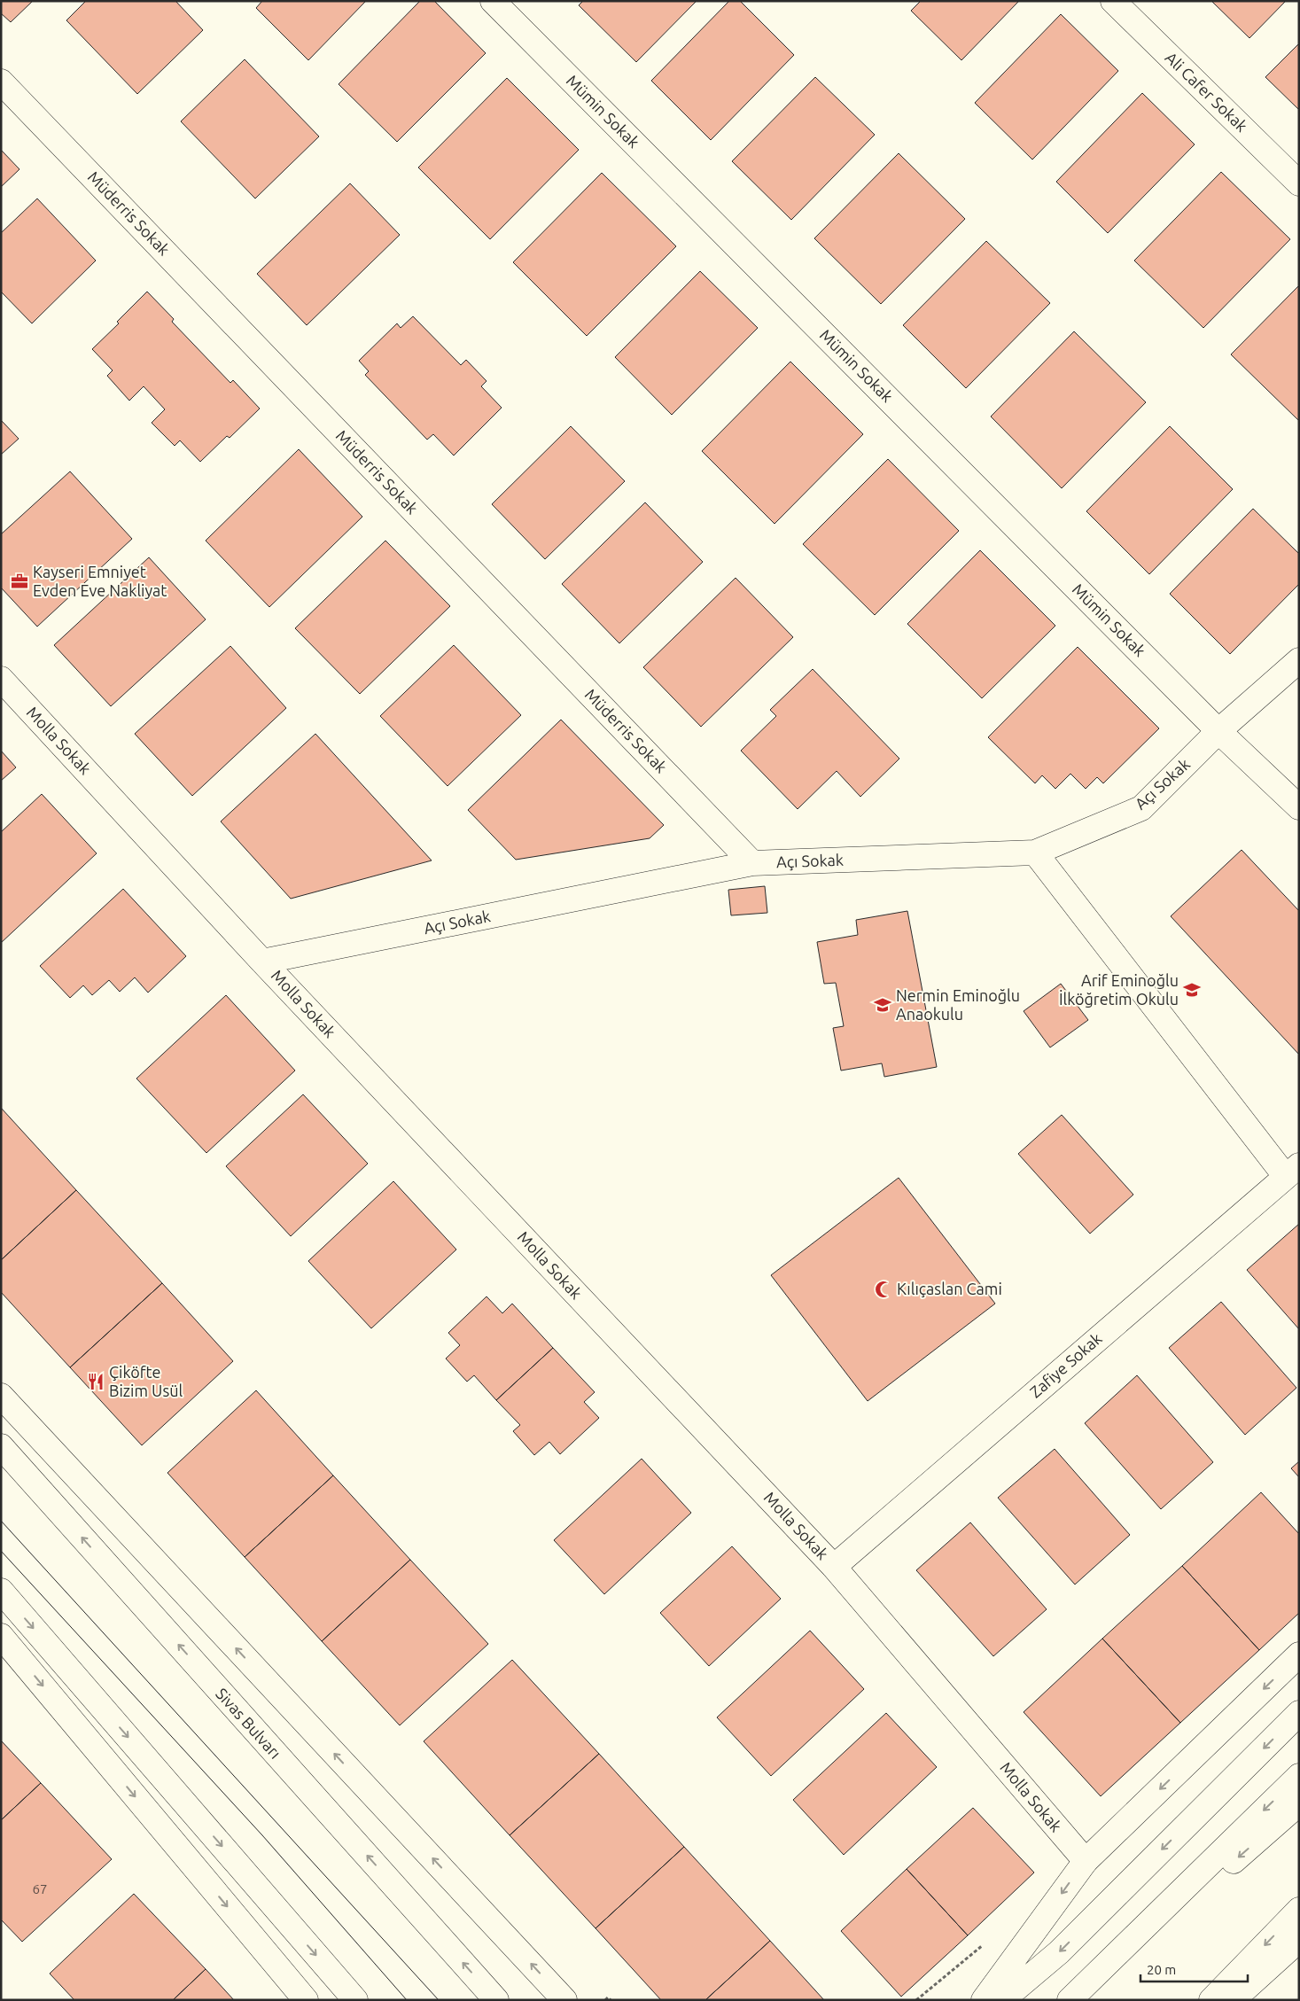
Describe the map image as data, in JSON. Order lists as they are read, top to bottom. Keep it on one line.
{"streets":{"main road":["Ali Cafer Sokak","Mümin Sokak","Müderris Sokak","Molla Sokak","Açı Sokak","Zafiye Sokak","Sivas Bulvarı"]},"crossings":[["Mümin Sokak","Açı Sokak"],["Müderris Sokak","Açı Sokak"],["Molla Sokak","Açı Sokak"],["Molla Sokak","Zafiye Sokak"]],"places":{"office":["Kayseri Emniyet Evden Eve Nakliyat"],"school or university":["Arif Eminoğlu İlköğretim Okulu","Nermin Eminoğlu Anaokulu"],"mosque":["Kılıçaslan Cami"],"restaurant":["Çiköfte Bizim Usül"]},"house_numbers":["67"],"scale_bar":"20 m"}
